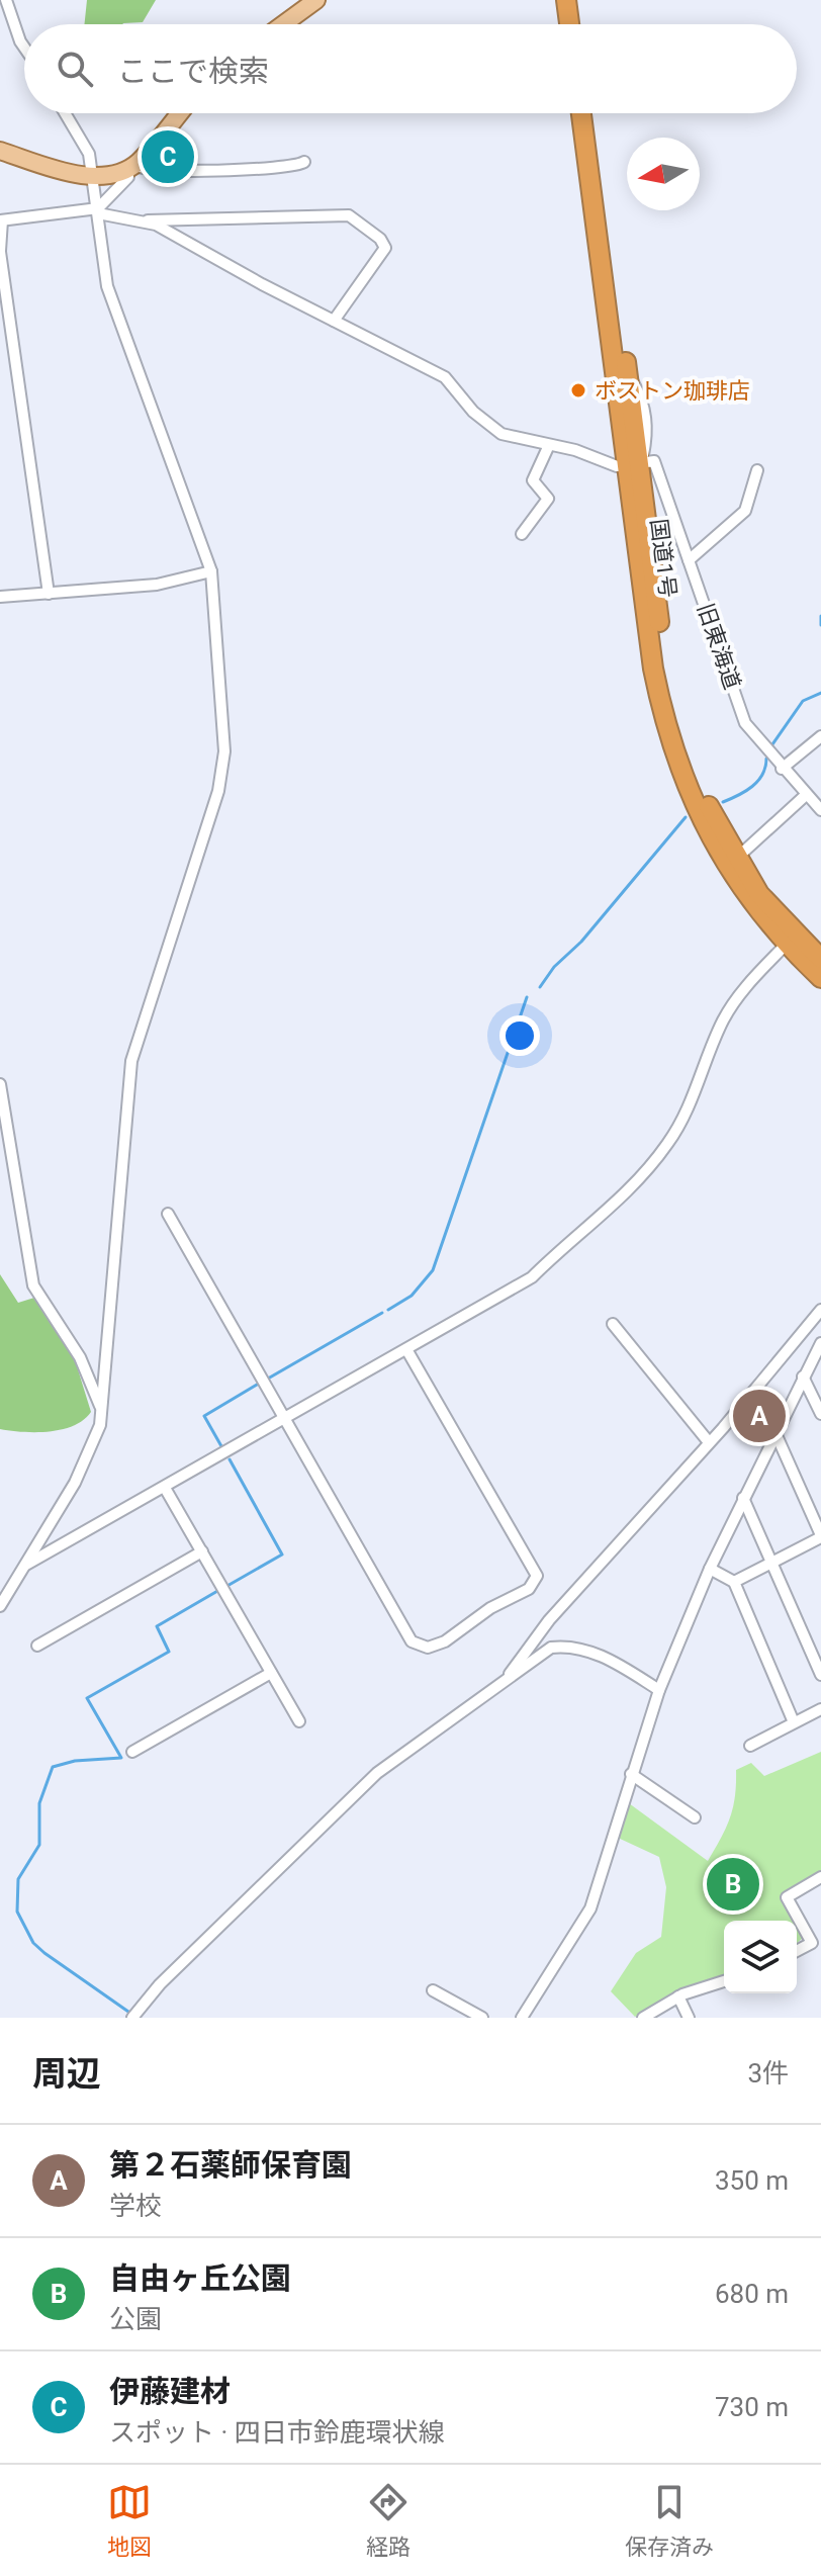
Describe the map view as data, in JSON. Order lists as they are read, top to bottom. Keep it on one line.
{"streets":{"highway":["国道1号"],"street":["旧東海道"]},"crossings":[["国道1号","旧東海道"]],"places":["ボストン珈琲店"],"north":"left","page":{"search":"ここで検索","pins":["C","A","B"],"heading":["周辺","3件"],"list":[{"mark":"A","name":"第２石薬師保育園","note":"学校","value":"350 m"},{"mark":"B","name":"自由ヶ丘公園","note":"公園","value":"680 m"},{"mark":"C","name":"伊藤建材","note":"スポット · 四日市鈴鹿環状線","value":"730 m"}],"nav":["地図","経路","保存済み"]}}
